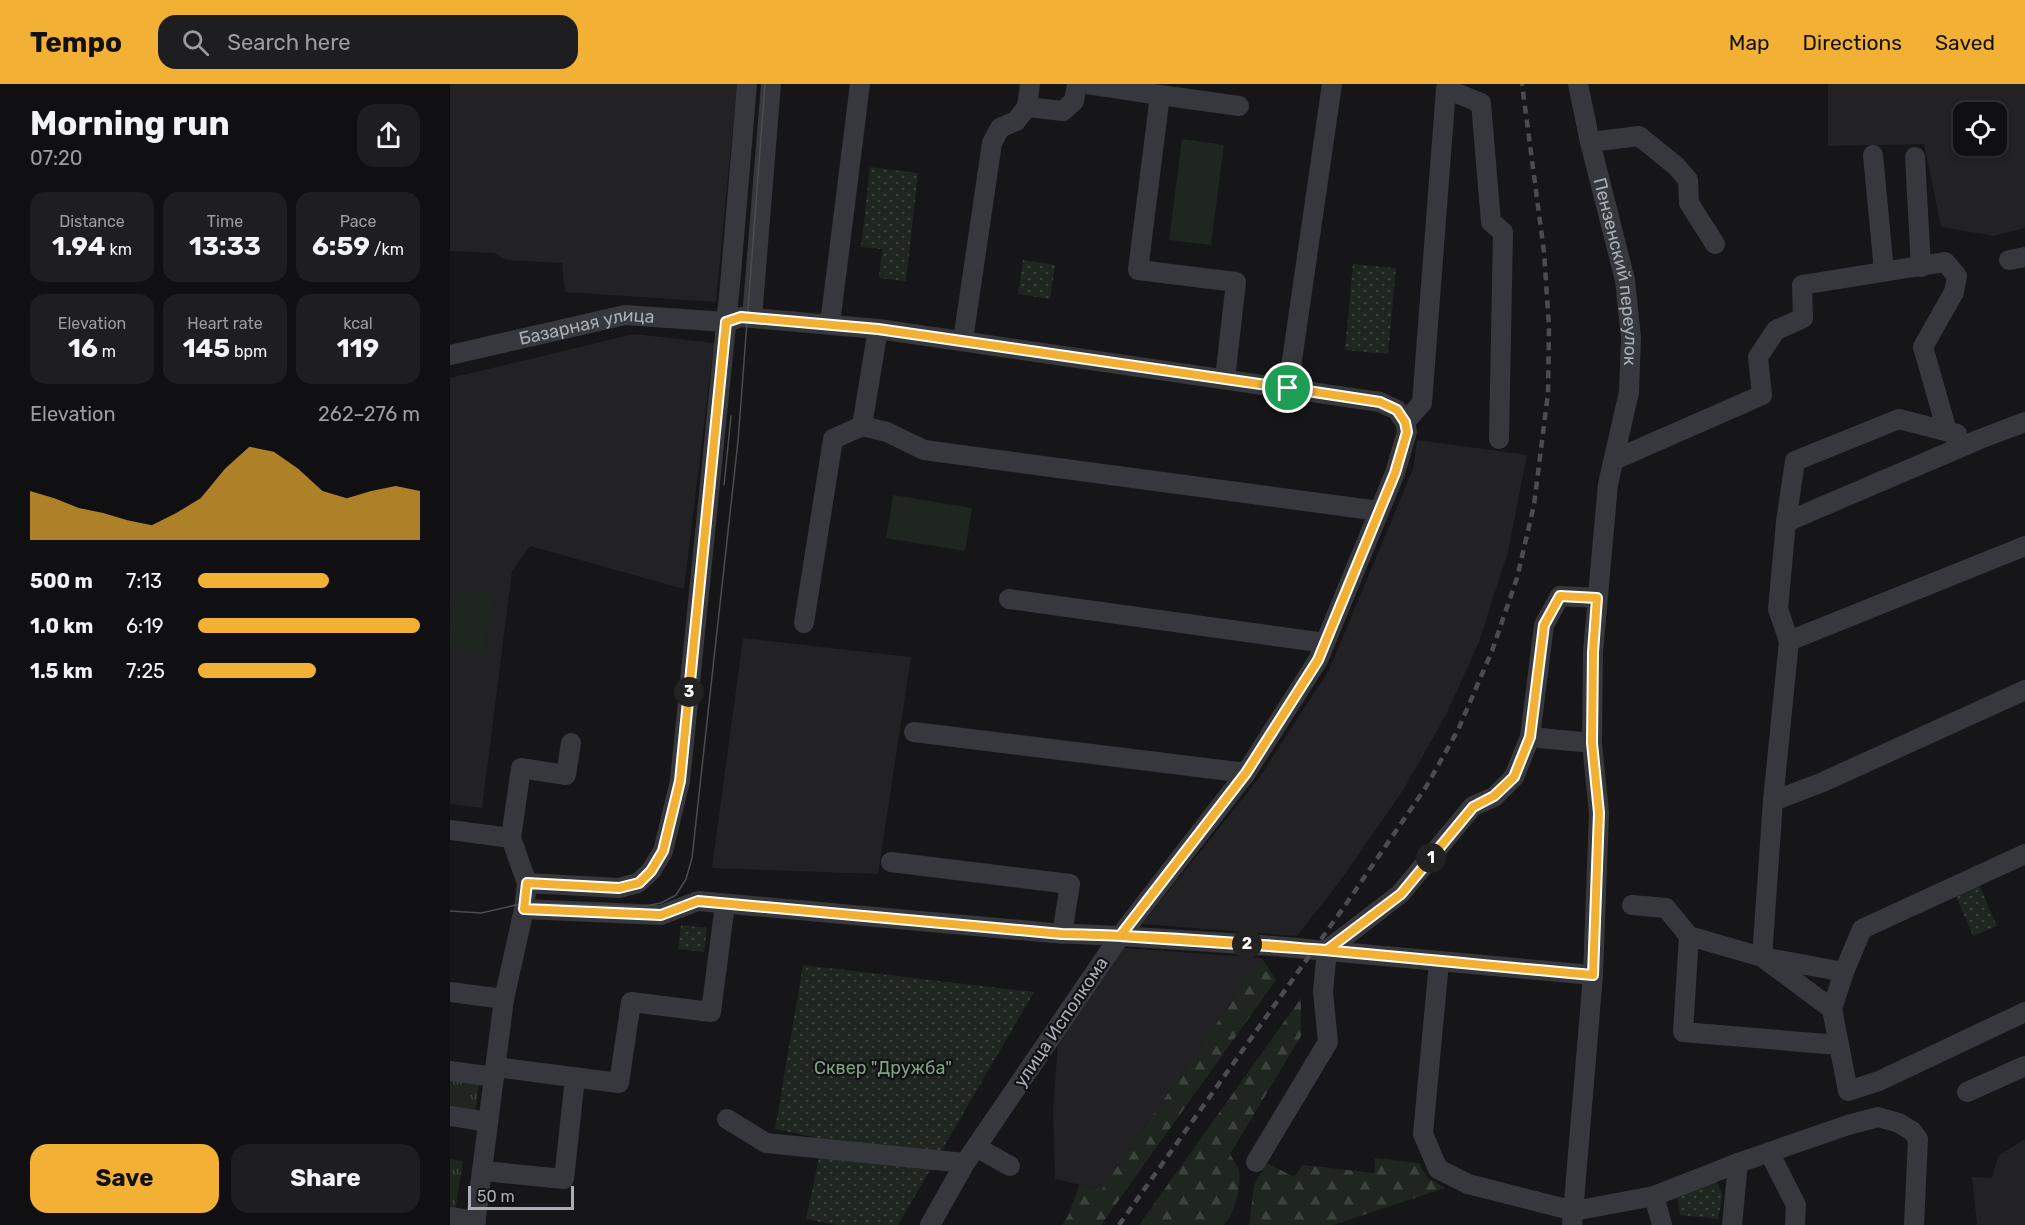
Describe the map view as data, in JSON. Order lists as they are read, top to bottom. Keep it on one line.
{"streets":{"street":["Пензенский переулок","Базарная улица","улица Исполкома"]},"parks":["Сквер \"Дружба\""],"scale_bar":"50 m","page":{"header":"Tempo","search":"Search here","nav":["Map","Directions","Saved"],"heading":["Morning run","07:20"],"stats":[["Distance","1.94 km"],["Time","13:33"],["Pace","6:59 /km"],["Elevation","16 m"],["Heart rate","145 bpm"],["kcal","119"]],"chart":["Elevation","262–276 m"],"list":[{"name":"500 m","note":"7:13"},{"name":"1.0 km","note":"6:19"},{"name":"1.5 km","note":"7:25"}],"pins":["3","1","2"],"buttons":["Save","Share"],"scale":"50 m"}}
